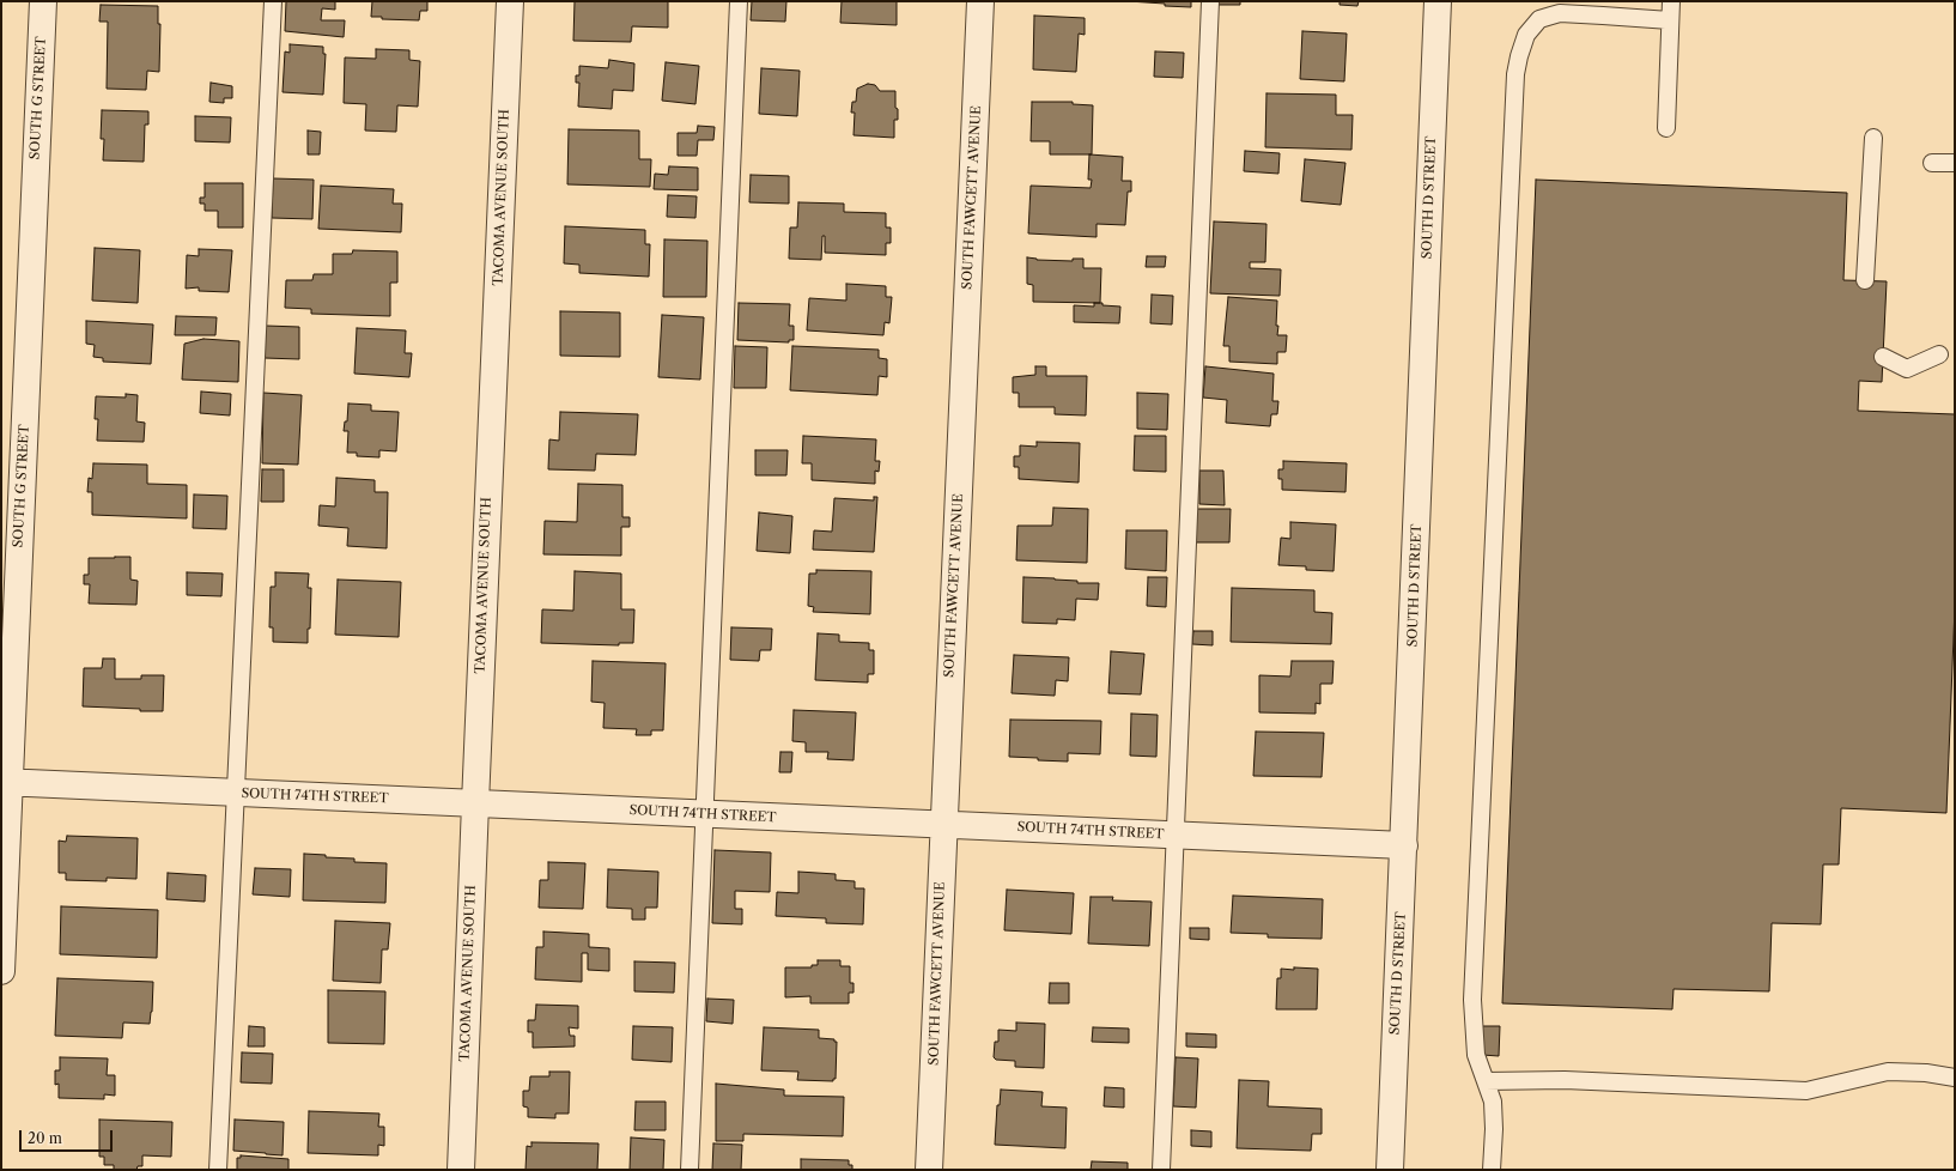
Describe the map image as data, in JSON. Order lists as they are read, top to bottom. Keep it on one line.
{"streets":{"street":["SOUTH G STREET","TACOMA AVENUE SOUTH","SOUTH FAWCETT AVENUE","SOUTH D STREET","SOUTH 74TH STREET"]},"crossings":[["SOUTH G STREET","SOUTH 74TH STREET"],["TACOMA AVENUE SOUTH","SOUTH 74TH STREET"],["SOUTH FAWCETT AVENUE","SOUTH 74TH STREET"],["SOUTH D STREET","SOUTH 74TH STREET"]],"scale_bar":"20 m"}
